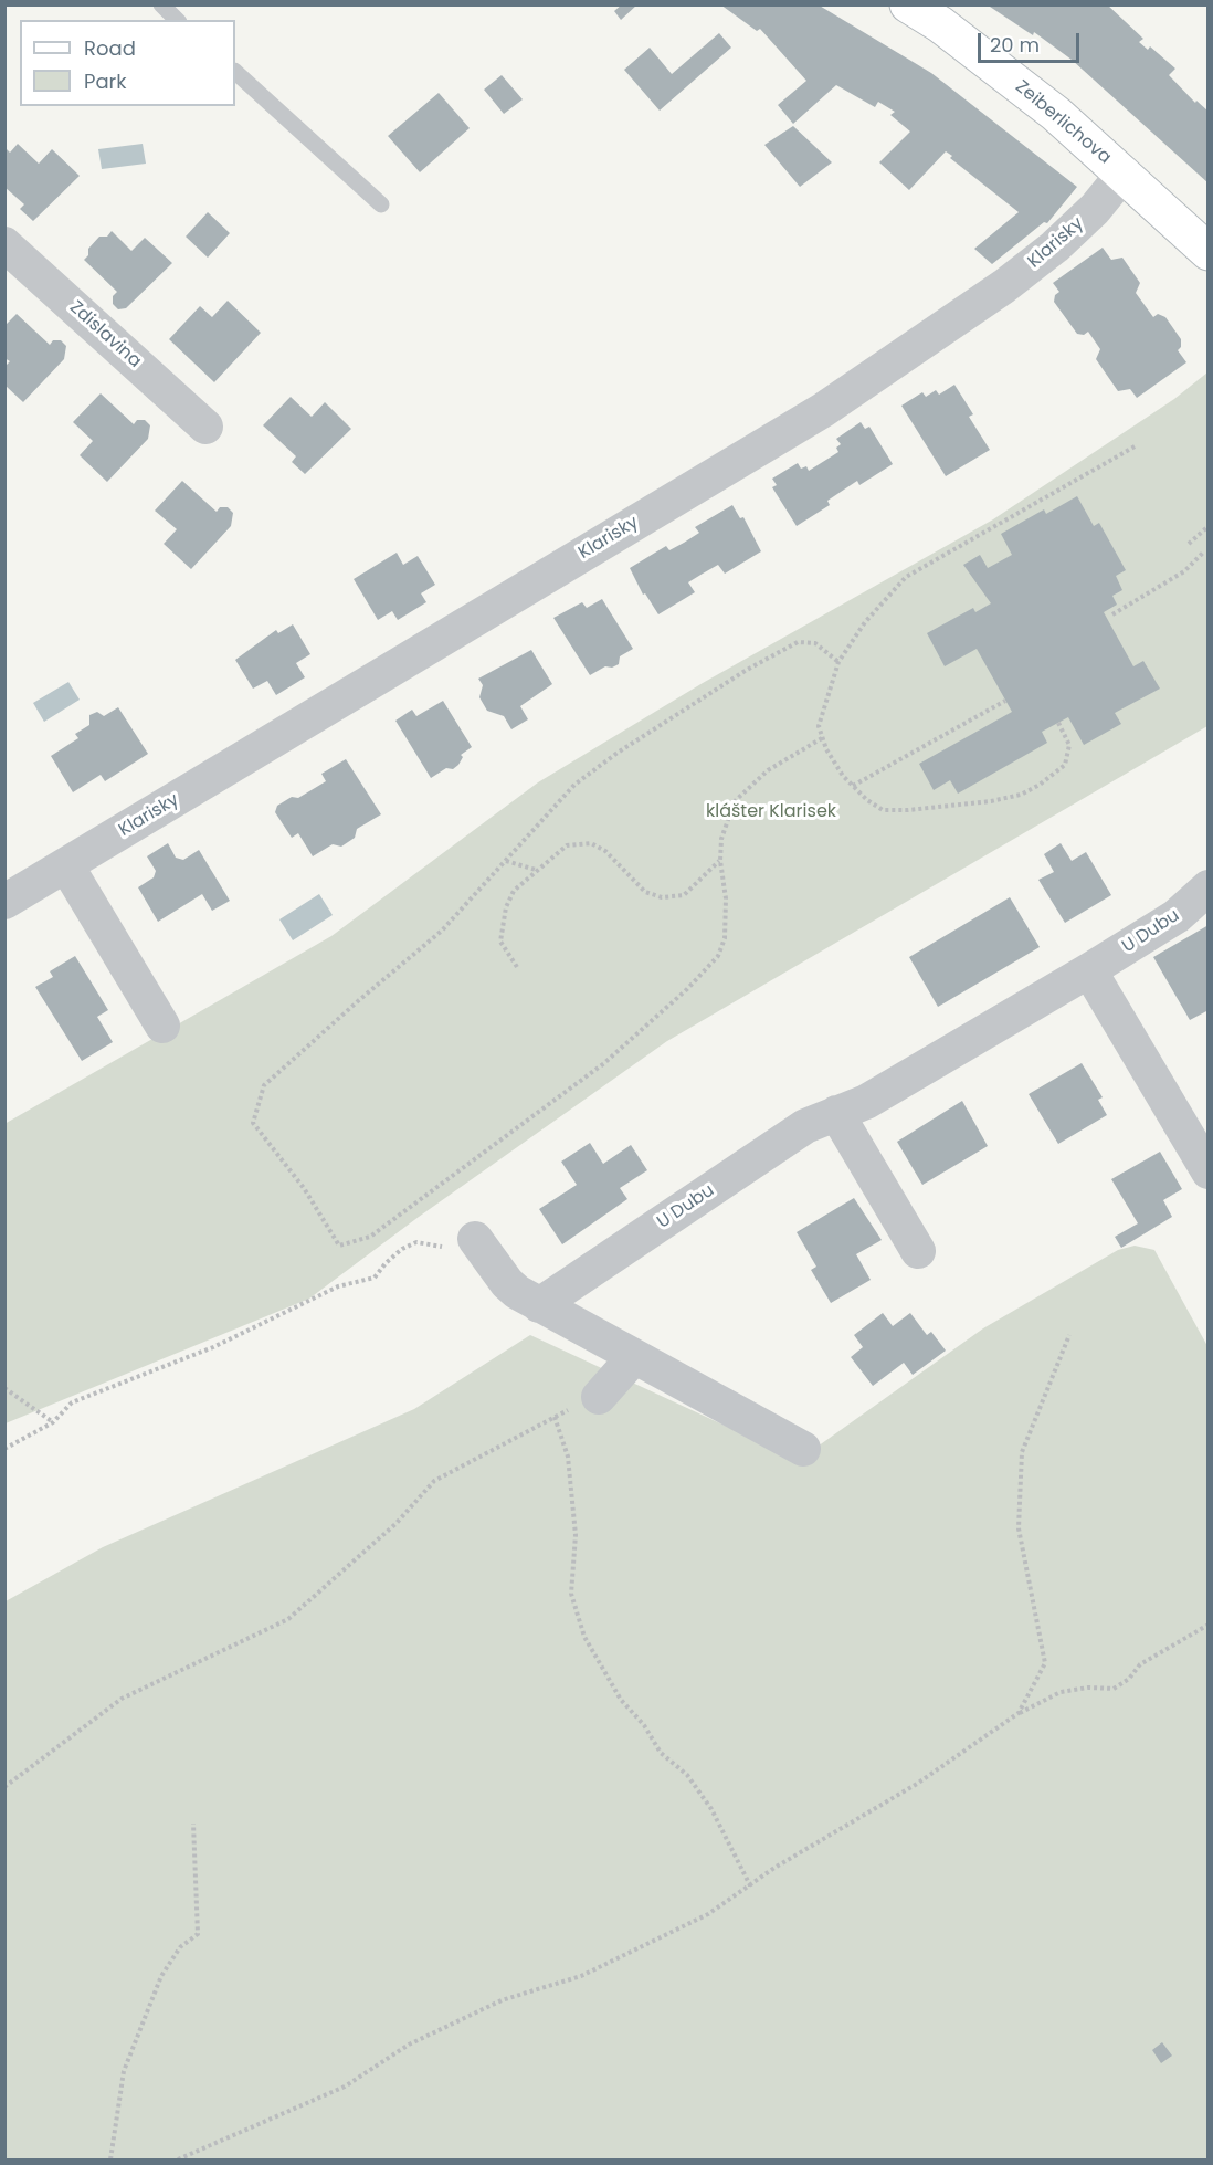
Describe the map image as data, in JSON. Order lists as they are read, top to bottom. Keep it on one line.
{"streets":{"street":["Zeiberlichova","Klarisky","Zdislavina","U Dubu"]},"crossings":[["Zeiberlichova","Klarisky"]],"parks":["klášter Klarisek"],"legend":["Road","Park"],"scale_bar":"20 m"}
